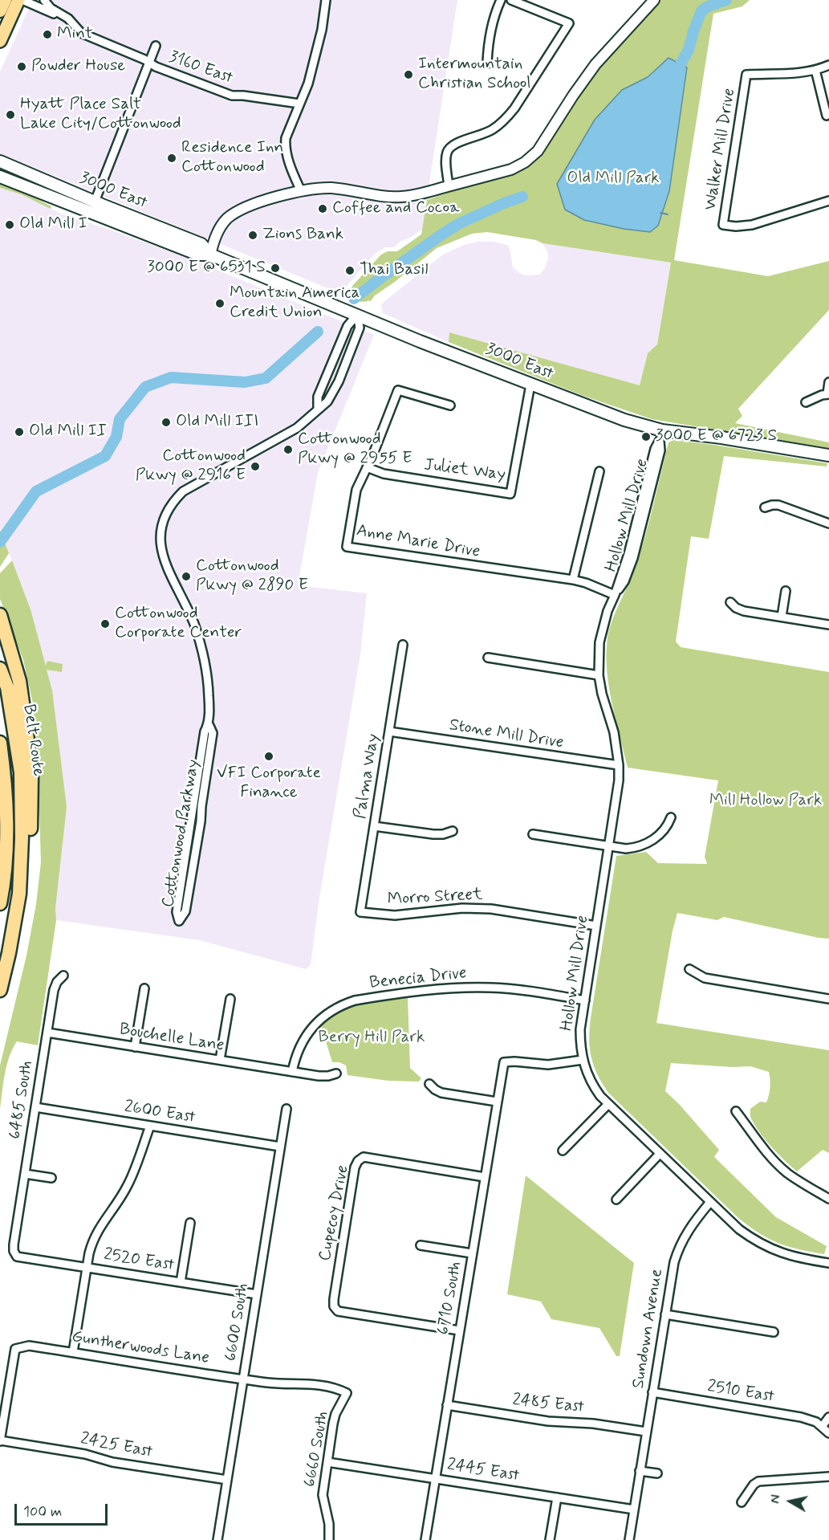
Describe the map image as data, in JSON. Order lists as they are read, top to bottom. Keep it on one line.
{"streets":{"highway":["Belt Route"],"main road":["3000 East"],"street":["3160 East","Walker Mill Drive","Juliet Way","Hollow Mill Drive","Anne Marie Drive","Stone Mill Drive","Palma Way","Cottonwood Parkway","Morro Street","Benecia Drive","Bouchelle Lane","6485 South","2600 East","Cupecoy Drive","2520 East","6710 South","6600 South","Sundown Avenue","Guntherwoods Lane","2510 East","2485 East","2425 East","6660 South","2445 East"]},"crossings":[["3000 East","Juliet Way"],["3000 East","Hollow Mill Drive"],["3000 East","Cottonwood Parkway"],["Juliet Way","Anne Marie Drive"],["Hollow Mill Drive","Anne Marie Drive"],["Hollow Mill Drive","Stone Mill Drive"],["Hollow Mill Drive","Morro Street"],["Hollow Mill Drive","Benecia Drive"],["Hollow Mill Drive","6710 South"],["Hollow Mill Drive","Sundown Avenue"],["Stone Mill Drive","Palma Way"],["Palma Way","Morro Street"],["Benecia Drive","Bouchelle Lane"],["Bouchelle Lane","6485 South"],["6485 South","2600 East"],["6485 South","2520 East"],["2600 East","6600 South"],["Cupecoy Drive","6710 South"],["2520 East","6600 South"],["6710 South","2485 East"],["6710 South","2445 East"],["6600 South","Guntherwoods Lane"],["6600 South","2425 East"],["Sundown Avenue","2510 East"],["Sundown Avenue","2485 East"],["Sundown Avenue","2445 East"],["Guntherwoods Lane","2425 East"],["Guntherwoods Lane","6660 South"],["6660 South","2445 East"]],"parks":["Old Mill Park","Mill Hollow Park","Berry Hill Park"],"places":["Mint","Powder House","Intermountain Christian School","Hyatt Place Salt Lake City/Cottonwood","Residence Inn Cottonwood","Coffee and Cocoa","Old Mill I","Zions Bank","3000 E @ 6531 S","Thai Basil","Mountain America Credit Union","Old Mill III","Old Mill II","3000 E @ 6723 S","Cottonwood Pkwy @ 2955 E","Cottonwood Pkwy @ 2916 E","Cottonwood Pkwy @ 2890 E","Cottonwood Corporate Center","VFI Corporate Finance"],"scale_bar":"100 m","north":"left"}
